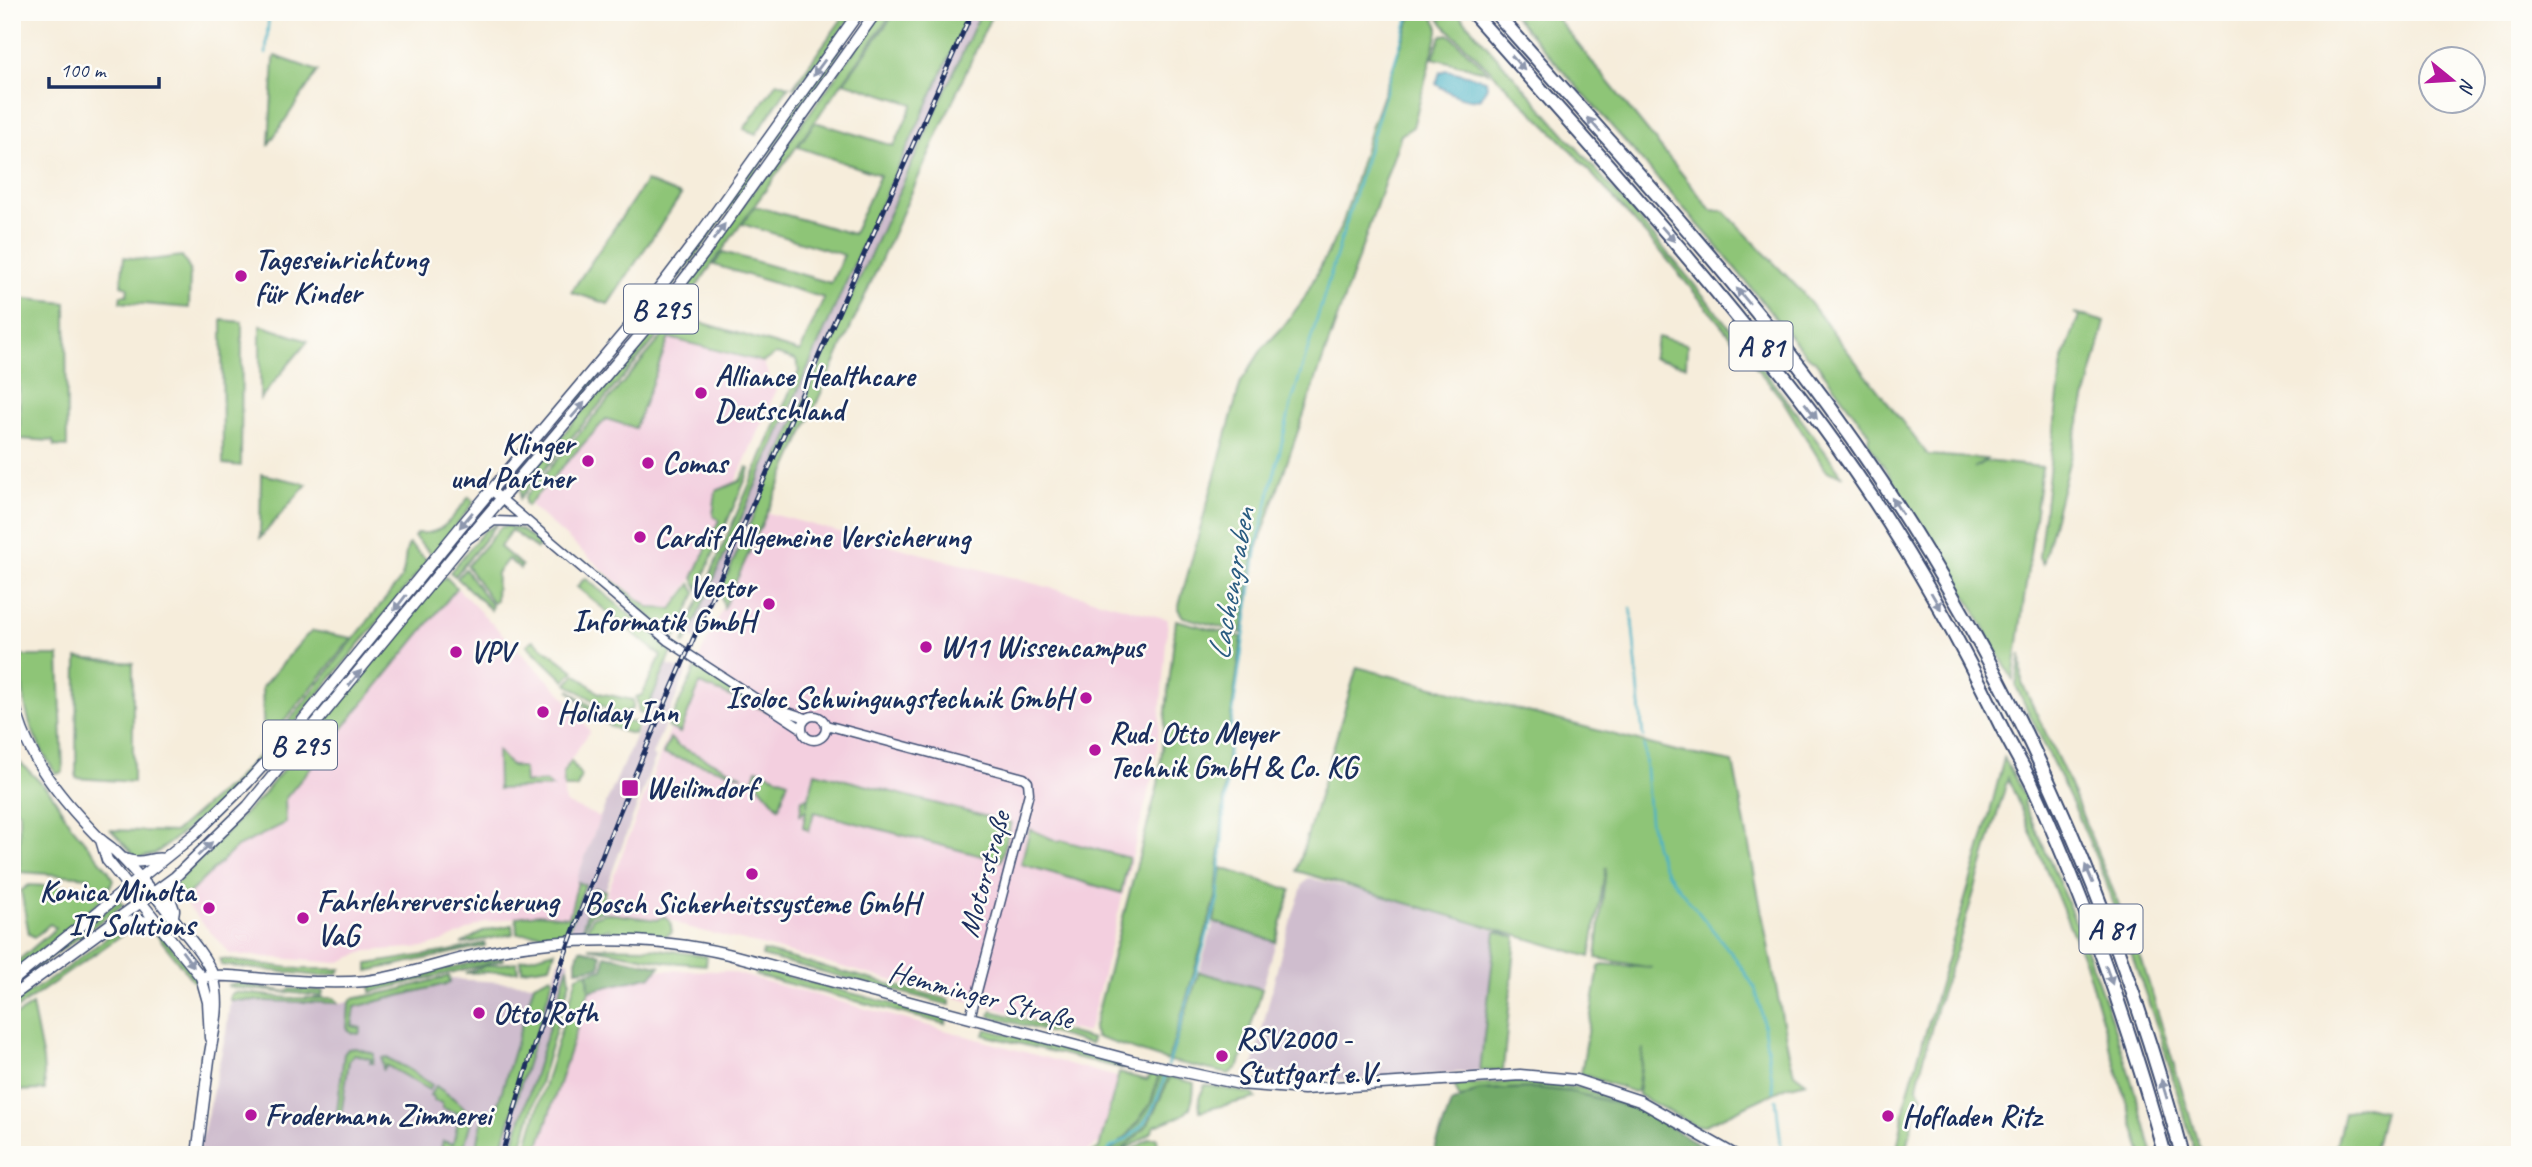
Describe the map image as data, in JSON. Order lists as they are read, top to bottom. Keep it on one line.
{"streets":{"highway":["A 81"],"main road":["B 295","Hemminger Straße"],"street":["Motorstraße"]},"crossings":[["Motorstraße","Hemminger Straße"]],"water":["Lachengraben"],"places":{"other":["Tageseinrichtung für Kinder","Alliance Healthcare Deutschland","Klinger und Partner","Comas","Cardif Allgemeine Versicherung","Vector Informatik GmbH","W11 Wissencampus","VPV","Isoloc Schwingungstechnik GmbH","Holiday Inn","Rud. Otto Meyer Technik GmbH & Co. KG","Bosch Sicherheitssysteme GmbH","Konica Minolta IT Solutions","Fahrlehrerversicherung VaG","Otto Roth","RSV2000 - Stuttgart e.V.","Frodermann Zimmerei","Hofladen Ritz"],"transit":["Weilimdorf"]},"scale_bar":"100 m","north":"right"}
